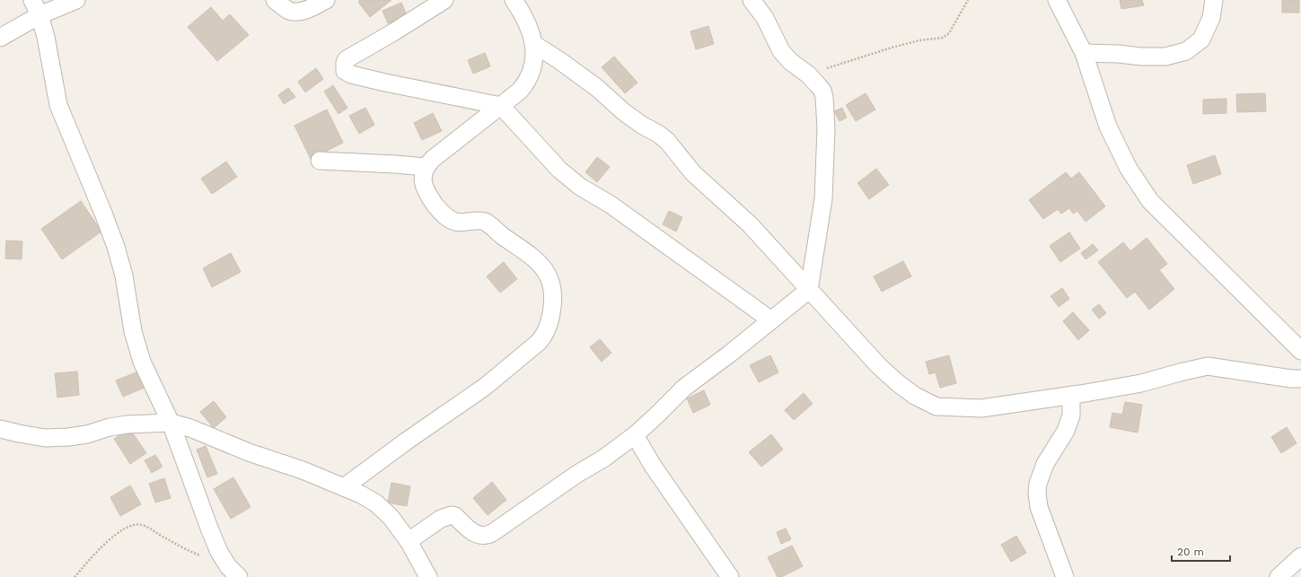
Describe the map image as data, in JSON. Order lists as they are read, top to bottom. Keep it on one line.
{"scale_bar":"20 m"}
